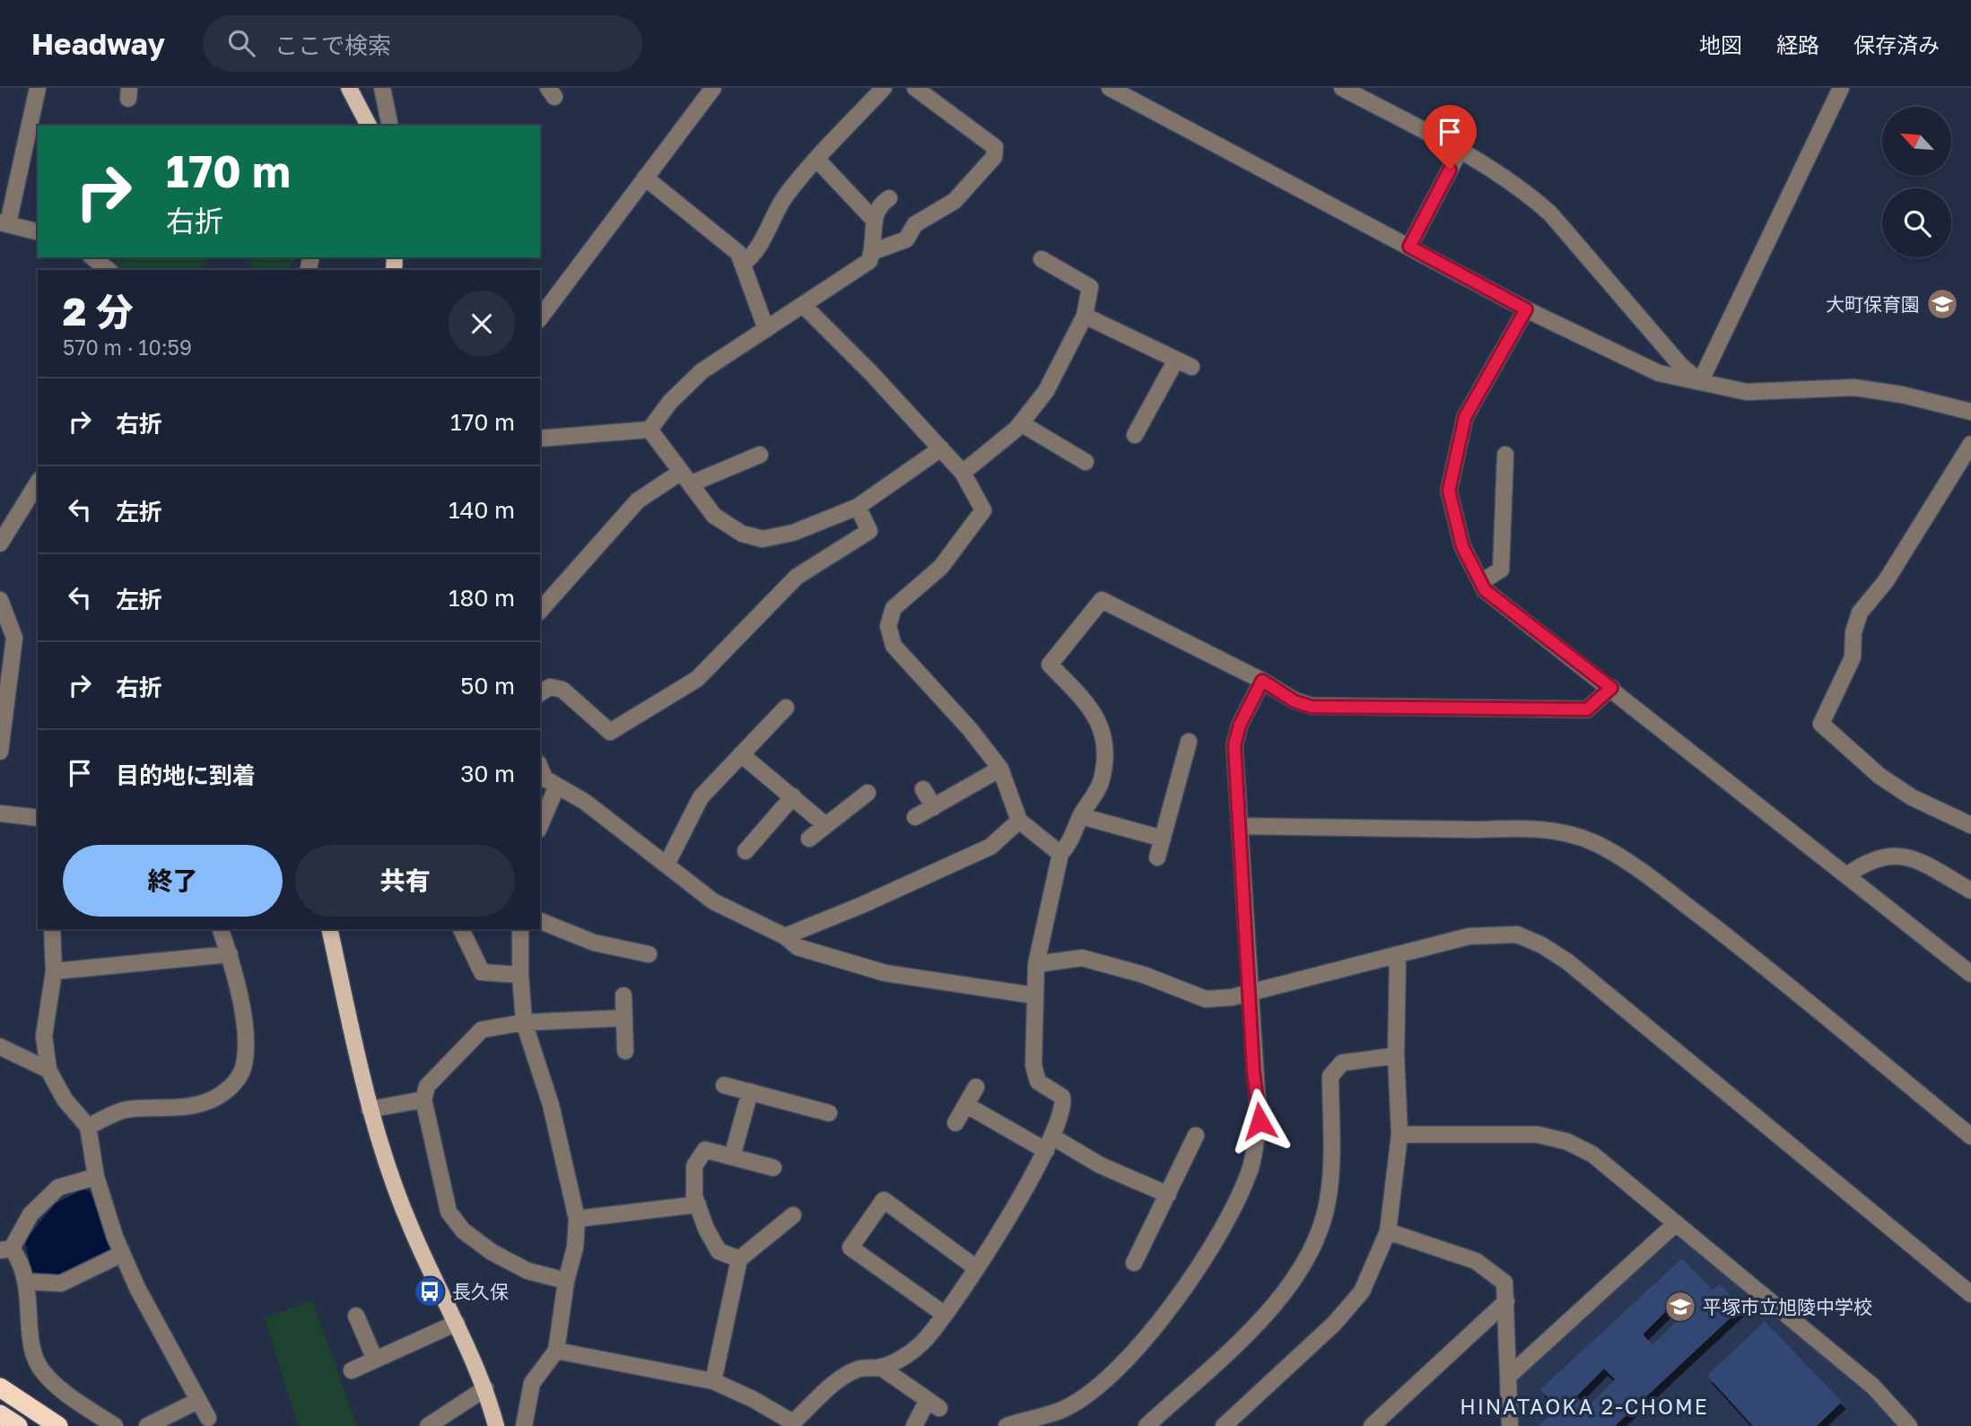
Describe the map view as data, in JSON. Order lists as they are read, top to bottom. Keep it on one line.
{"districts":["HINATAOKA 2-CHOME"],"places":{"school or university":["大町保育園","平塚市立旭陵中学校"],"bus stop":["長久保"]},"north":"top left","page":{"header":"Headway","search":"ここで検索","nav":["地図","経路","保存済み"],"turn":["170 m","右折"],"heading":["2 分","570 m · 10:59"],"list":[{"name":"右折","value":"170 m"},{"name":"左折","value":"140 m"},{"name":"左折","value":"180 m"},{"name":"右折","value":"50 m"},{"name":"目的地に到着","value":"30 m"}],"buttons":["終了","共有"]}}
